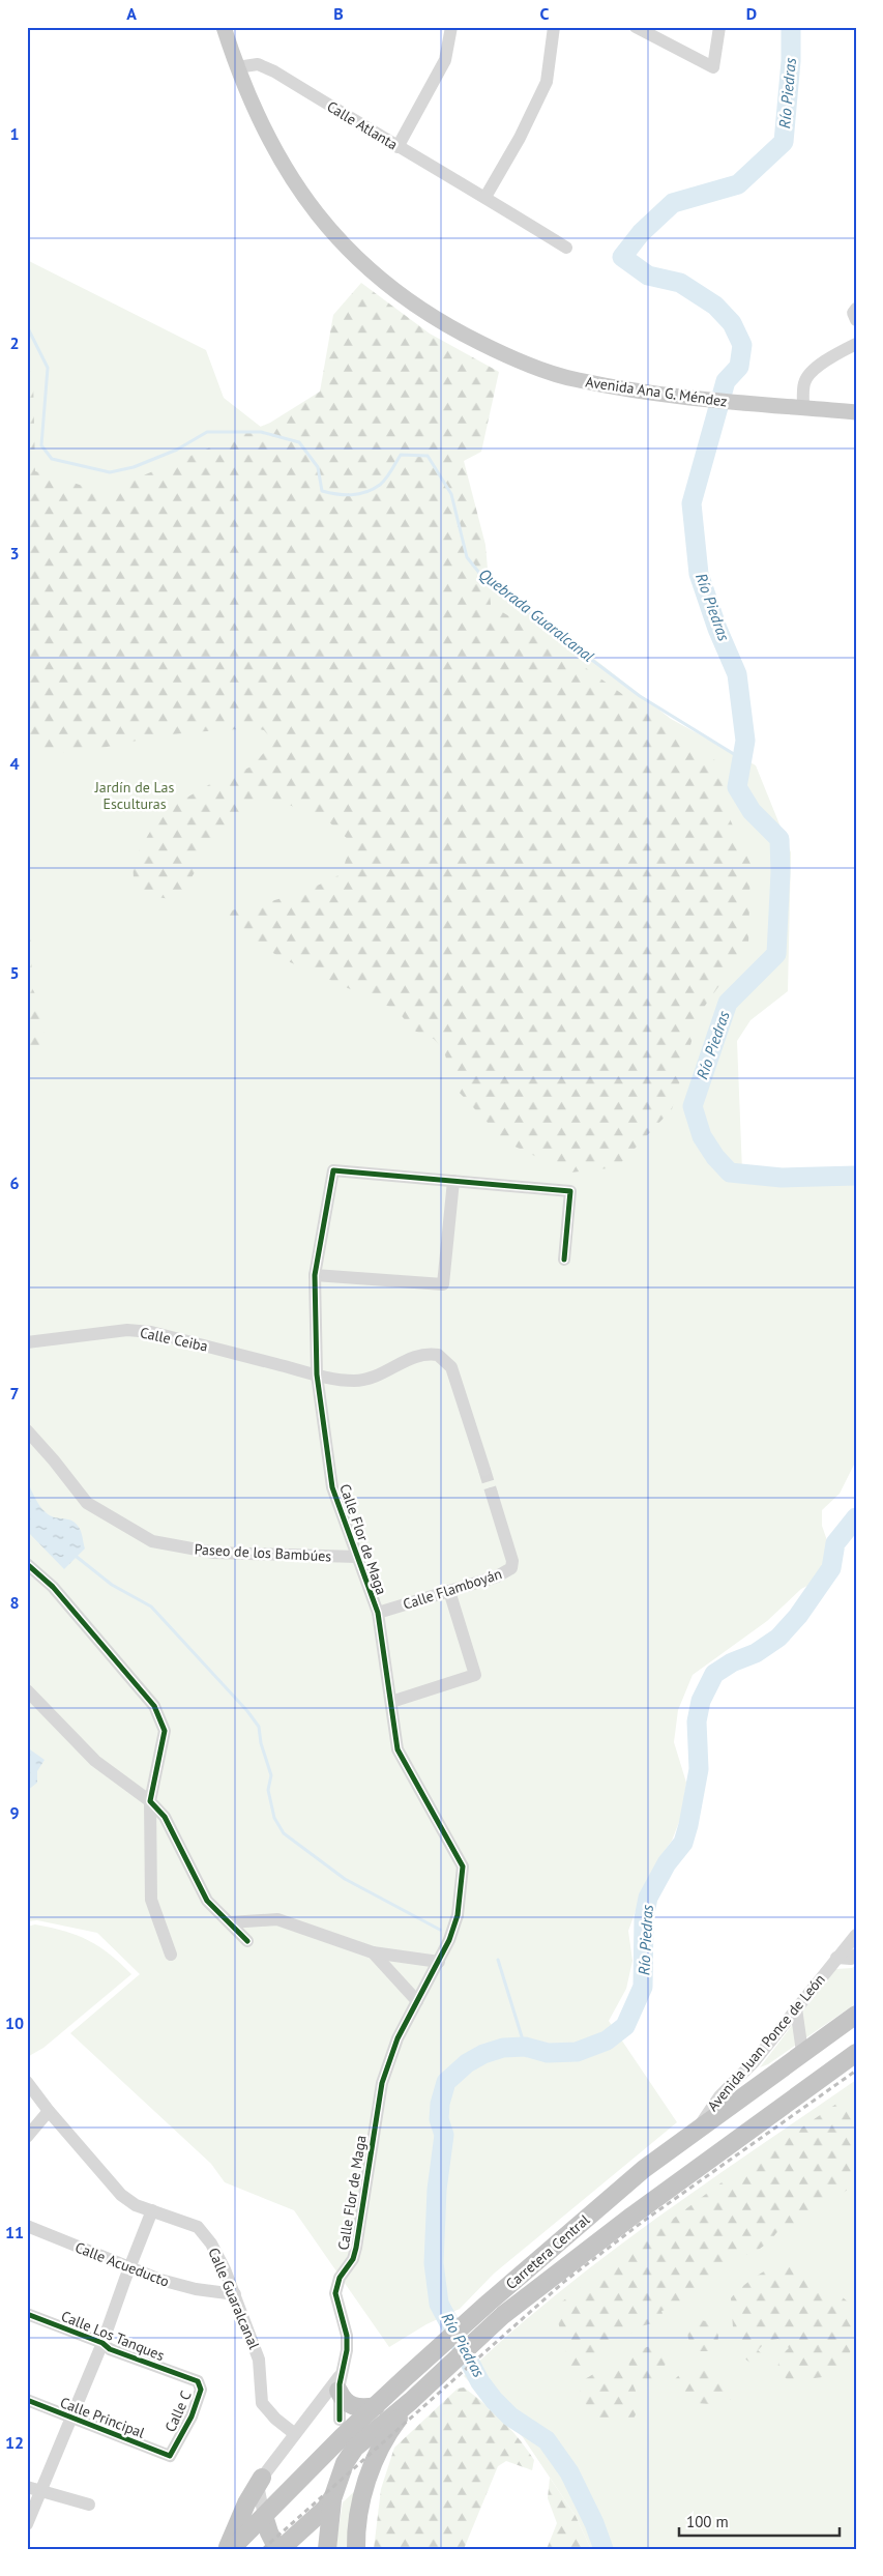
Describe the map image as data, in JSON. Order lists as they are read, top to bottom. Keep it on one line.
{"streets":{"highway":["Carretera Central"],"main road":["Avenida Ana G. Méndez"],"street":["Calle Atlanta","Calle Ceiba","Calle Flor de Maga","Paseo de los Bambúes","Calle Flamboyán","Avenida Juan Ponce de León","Calle Acueducto","Calle Guaralcanal","Calle Los Tanques","Calle C","Calle Principal"]},"crossings":[["Calle Atlanta","Avenida Ana G. Méndez"],["Calle Ceiba","Calle Flor de Maga"],["Calle Flor de Maga","Paseo de los Bambúes"],["Calle Flor de Maga","Calle Flamboyán"],["Calle Flor de Maga","Carretera Central"],["Calle Flor de Maga","Calle Guaralcanal"],["Avenida Juan Ponce de León","Carretera Central"],["Calle Acueducto","Calle Guaralcanal"],["Calle Los Tanques","Calle C"],["Calle C","Calle Principal"]],"water":["Río Piedras","Quebrada Guaralcanal"],"parks":["Jardín de Las Esculturas"],"scale_bar":"100 m","grid":{"columns":["A","B","C","D"],"rows":["1","2","3","4","5","6","7","8","9","10","11","12"]}}
